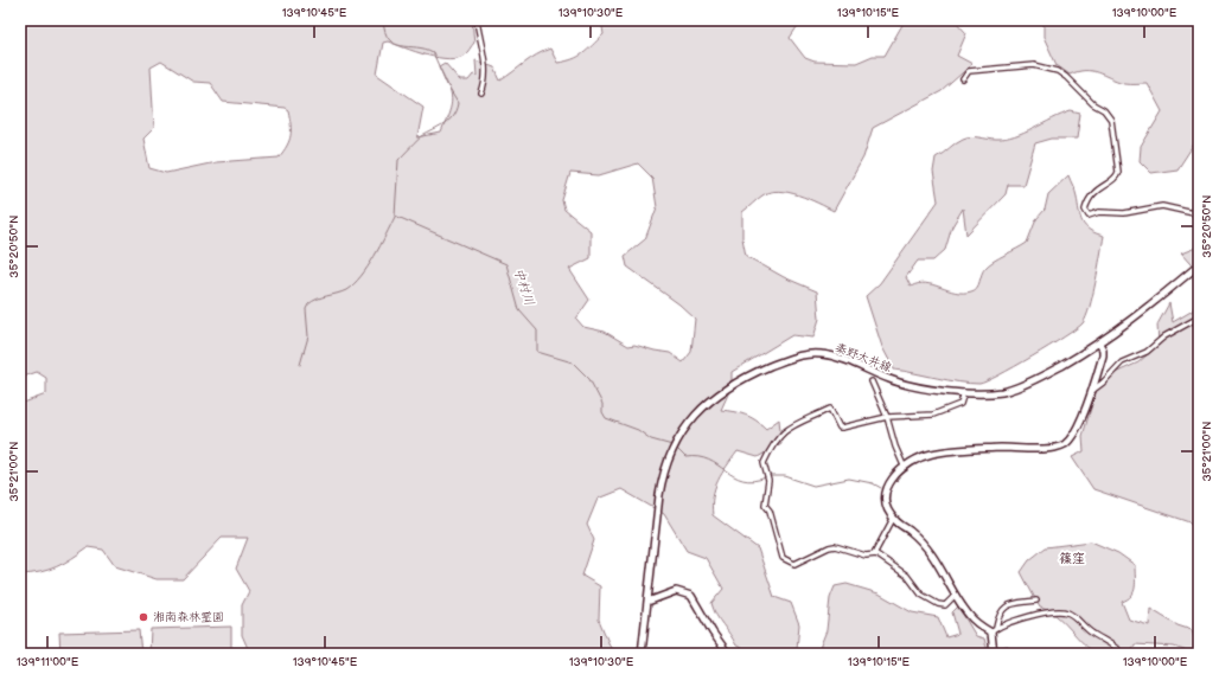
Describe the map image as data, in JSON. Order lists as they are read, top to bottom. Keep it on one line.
{"streets":{"main road":["秦野大井線"]},"districts":["篠窪"],"water":["中村川"],"places":["湘南森林霊園"],"coordinates":["139°10'45\"E","139°10'30\"E","139°10'15\"E","139°10'00\"E","35°20'50\"N","35°21'00\"N","139°11'00\"E"]}
